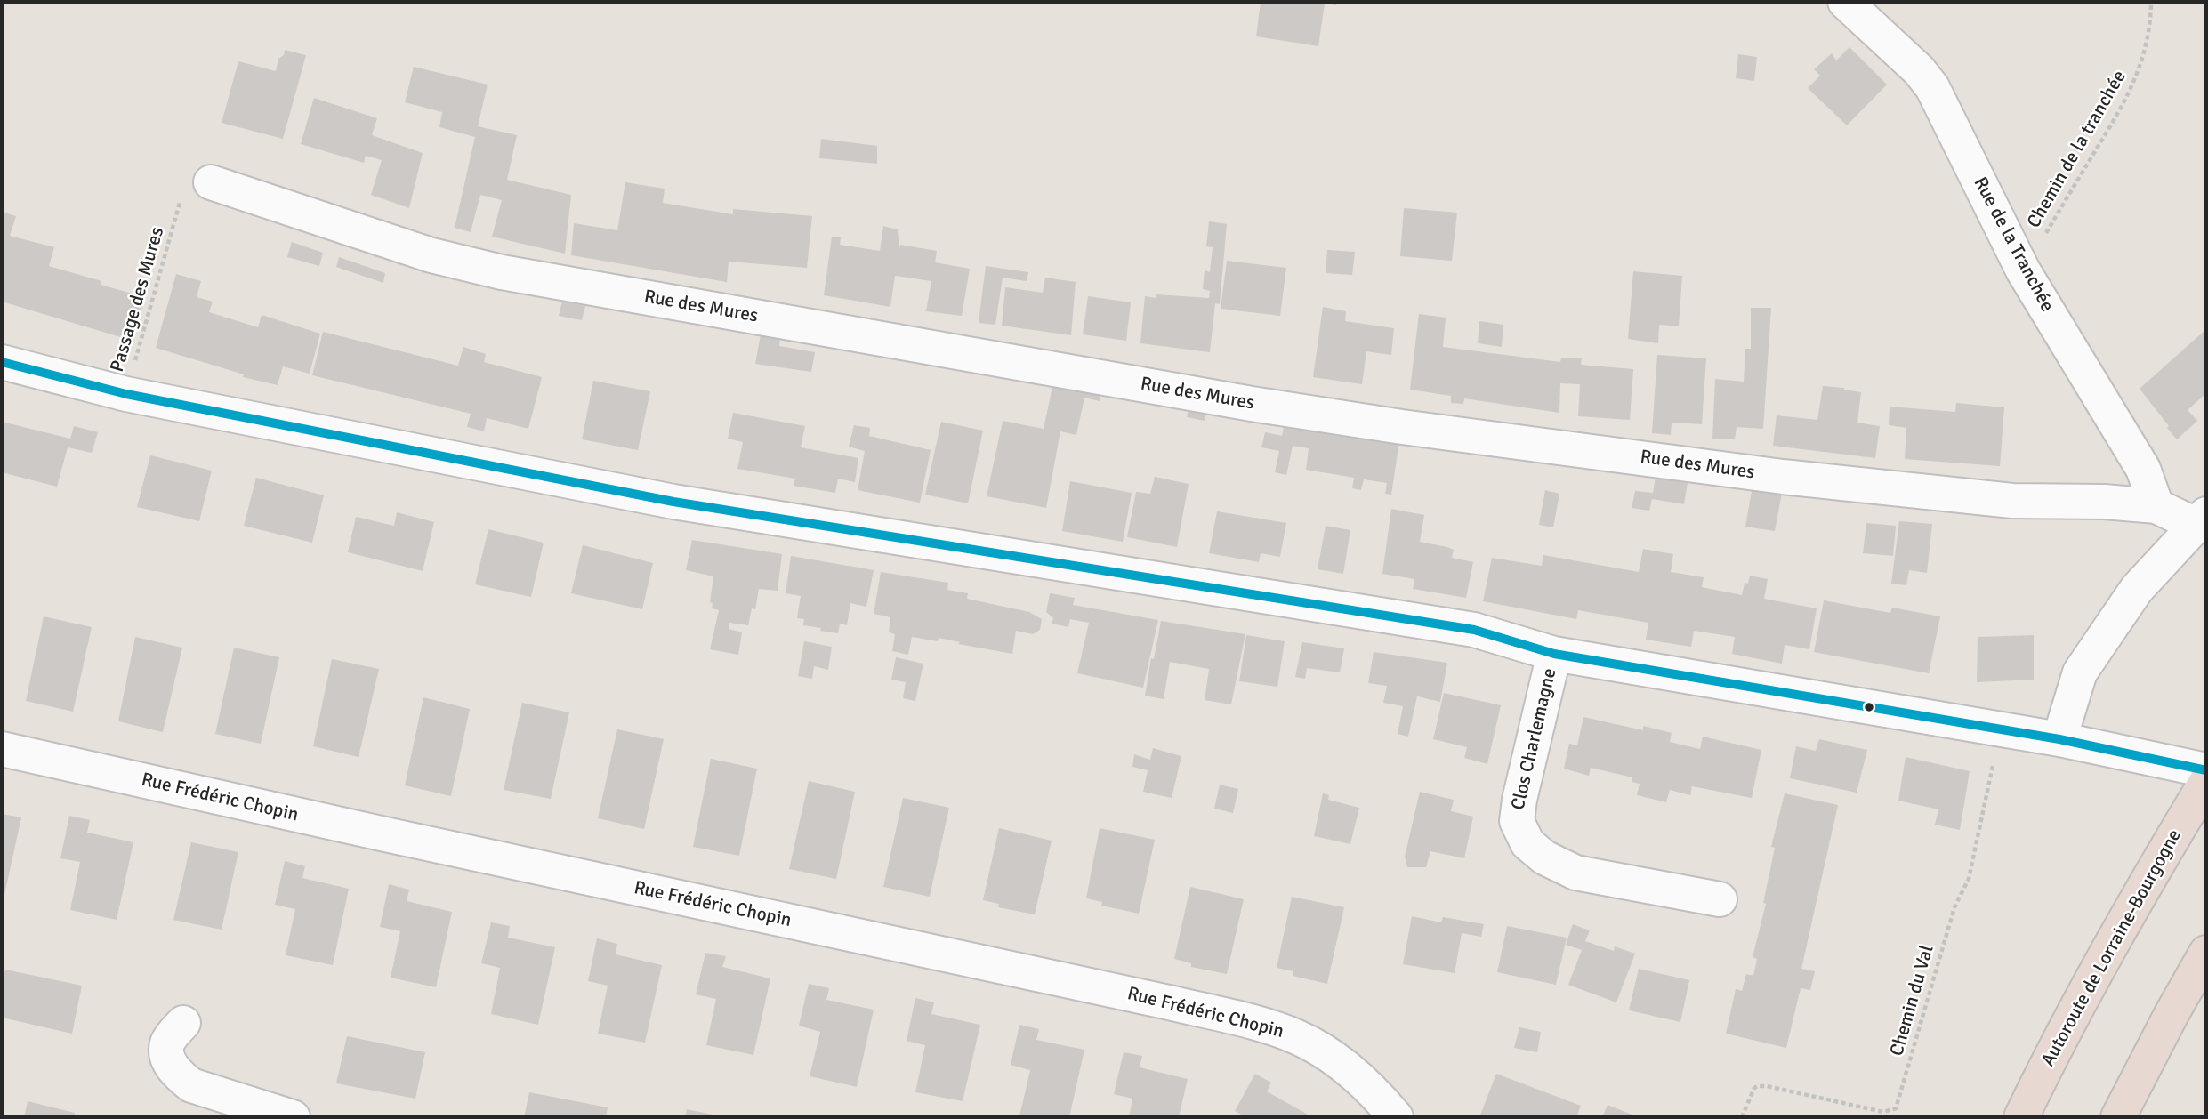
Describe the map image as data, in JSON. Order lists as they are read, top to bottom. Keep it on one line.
{"streets":{"highway":["Autoroute de Lorraine-Bourgogne"],"street":["Rue de la Tranchée","Rue des Mures","Clos Charlemagne","Rue Frédéric Chopin"],"path":["Chemin de la tranchée","Passage des Mures","Chemin du Val"]},"crossings":[["Chemin de la tranchée","Rue de la Tranchée"],["Rue de la Tranchée","Rue des Mures"]]}
